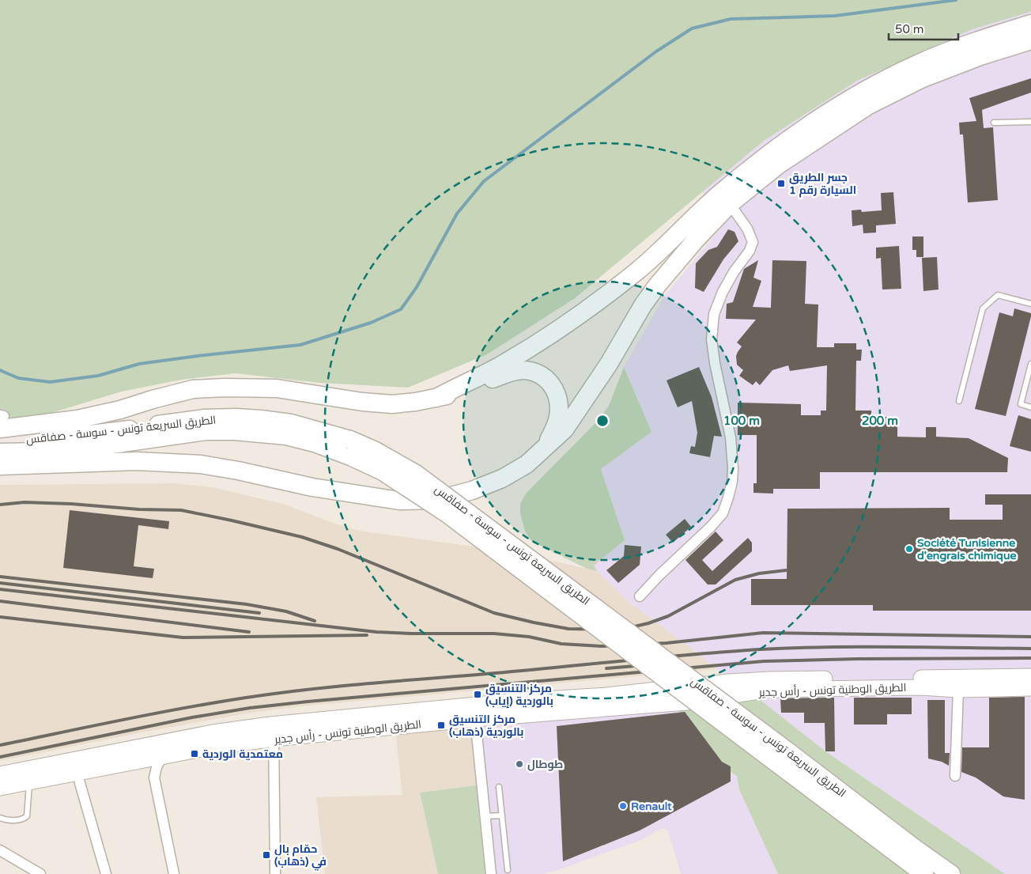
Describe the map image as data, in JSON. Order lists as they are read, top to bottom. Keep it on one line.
{"streets":{"highway":["الطريق السريعة تونس - سوسة - صفاقس"],"main road":["الطريق الوطنية تونس - رأس جدير"]},"places":{"transit":["جسر الطريق السيارة رقم 1","مركز التنسيق بالوردية (إياب)","مركز التنسيق بالوردية (ذهاب)","معتمدية الوردية","حمّام بال في (ذهاب)"],"other":["Société Tunisienne d'engrais chimique","طوطال","Renault"]},"scale_bar":"50 m","rings":["100 m","200 m"]}
